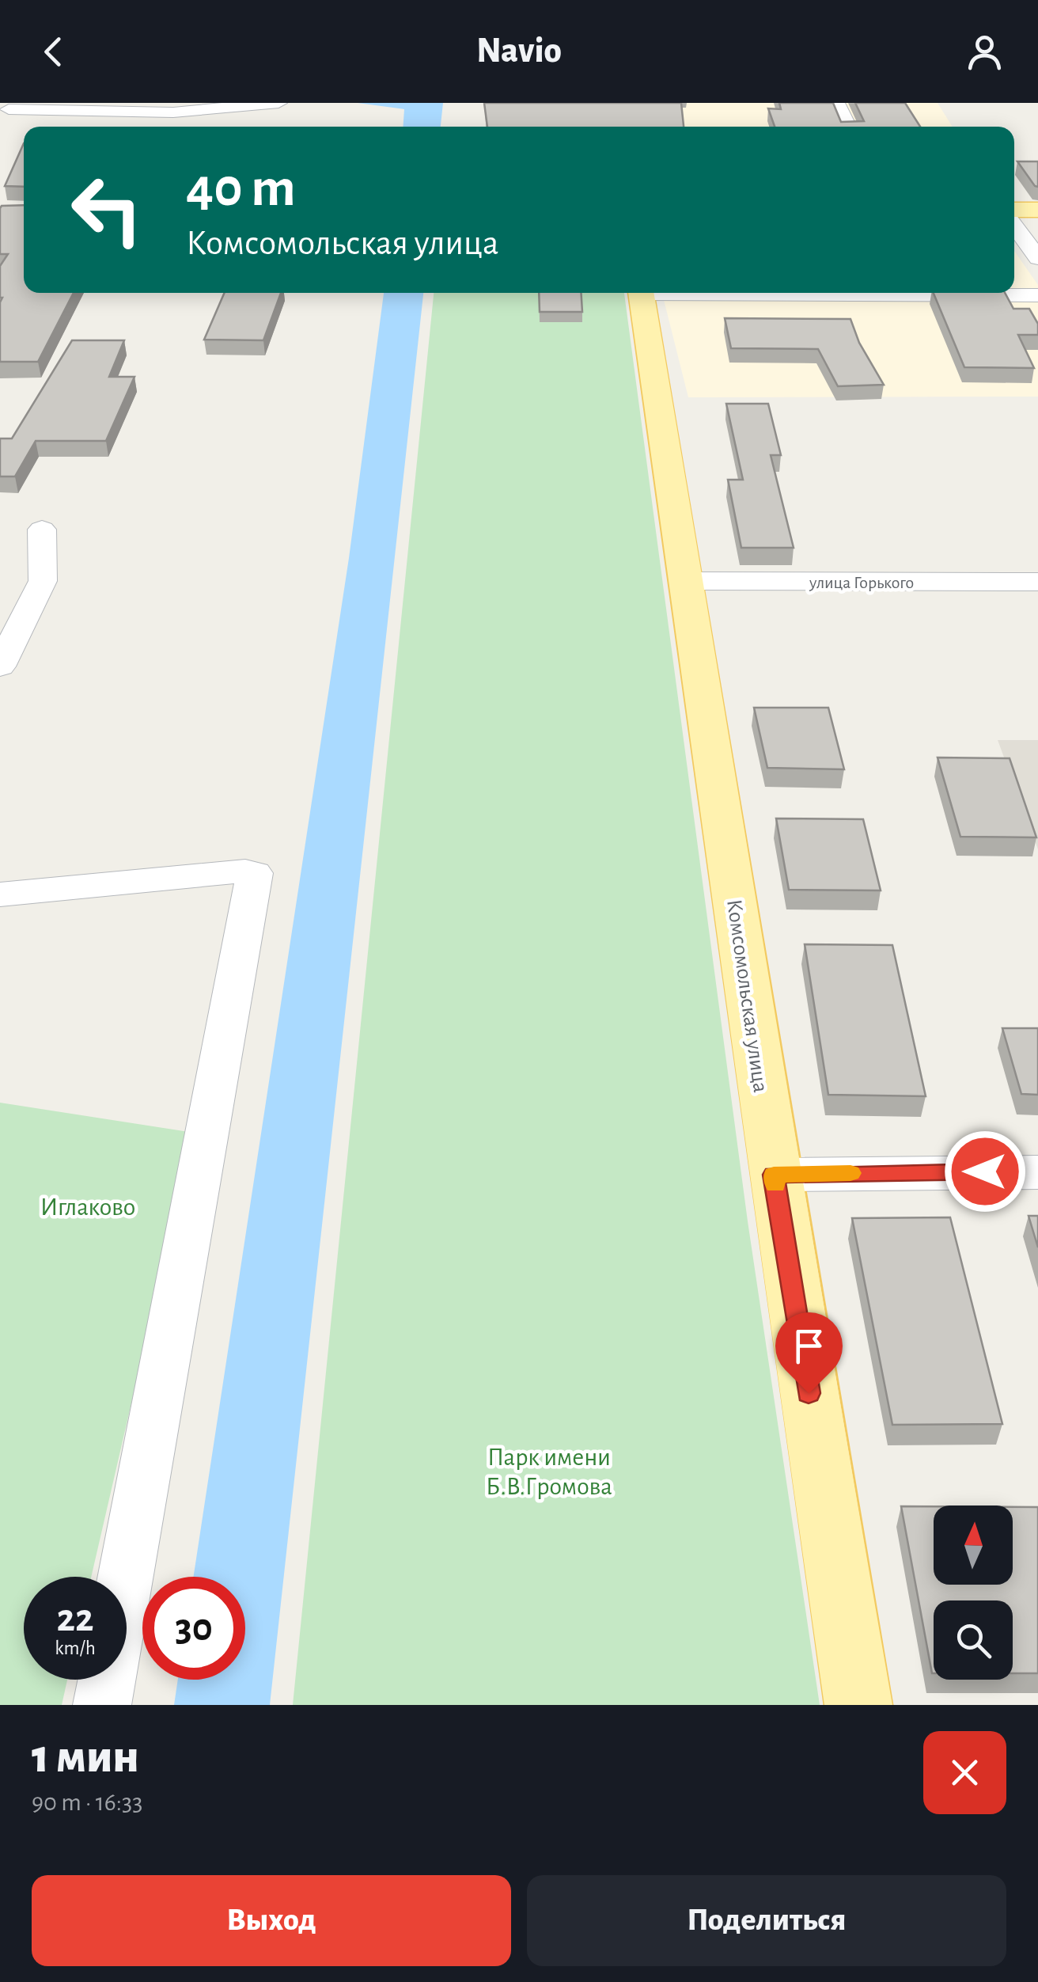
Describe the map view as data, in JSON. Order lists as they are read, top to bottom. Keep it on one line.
{"streets":{"main road":["Комсомольская улица"],"street":["улица Горького"]},"crossings":[["улица Горького","Комсомольская улица"]],"parks":["Иглаково","Парк имени Б.В.Громова"],"north":"top","page":{"header":"Navio","turn":["40 m","Комсомольская улица"],"speed":"22 km/h","limit":"30","heading":["1 мин","90 m · 16:33"],"buttons":["Выход","Поделиться"]}}
